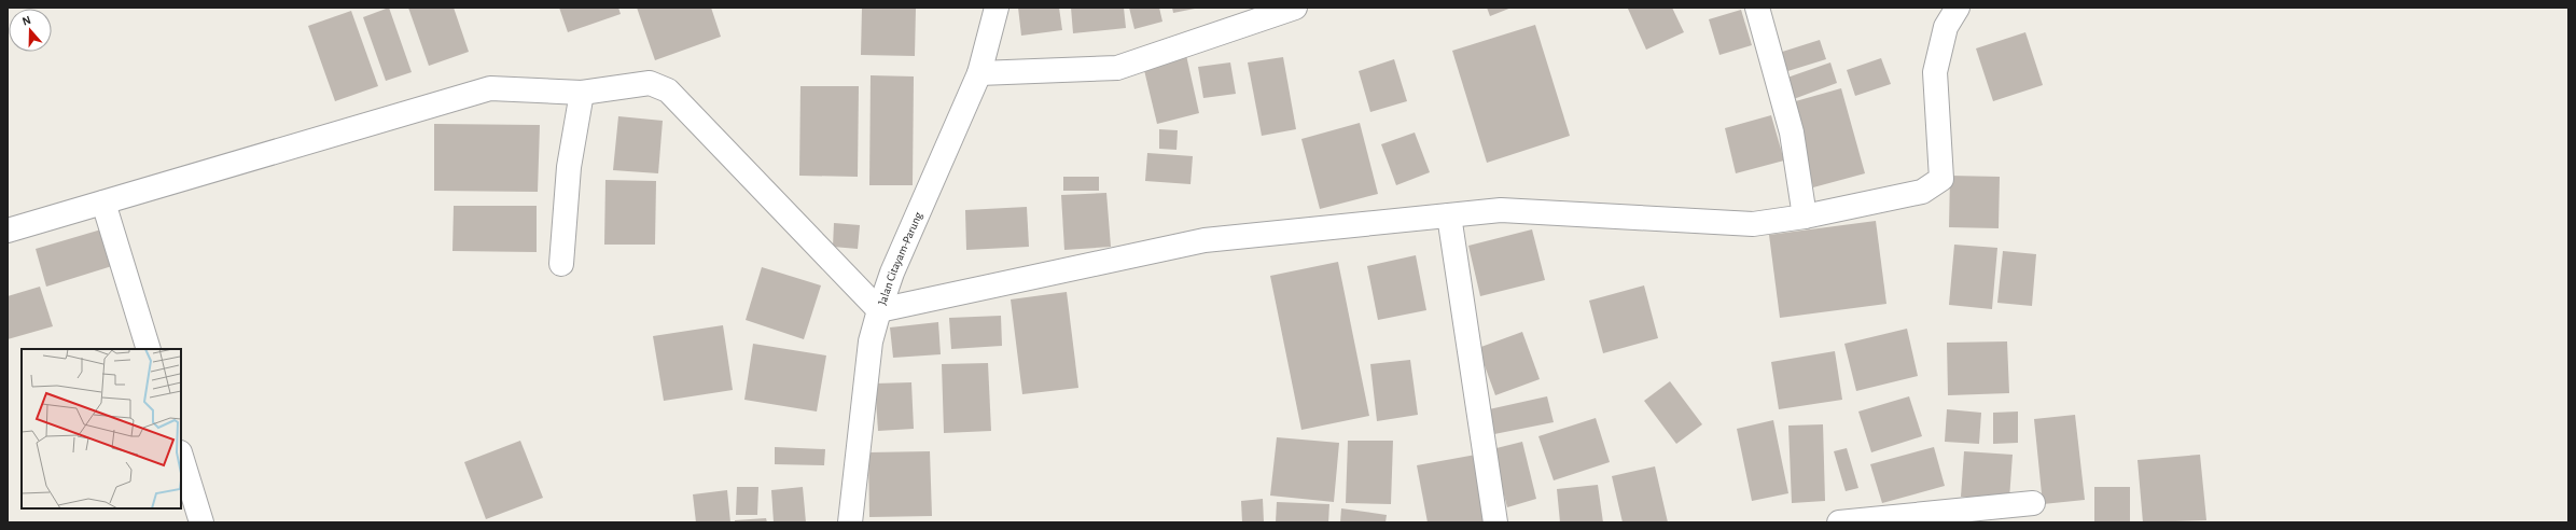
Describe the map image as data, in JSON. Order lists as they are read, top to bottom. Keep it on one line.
{"streets":{"street":["Jalan Citayam-Parung"]},"north":"top"}
